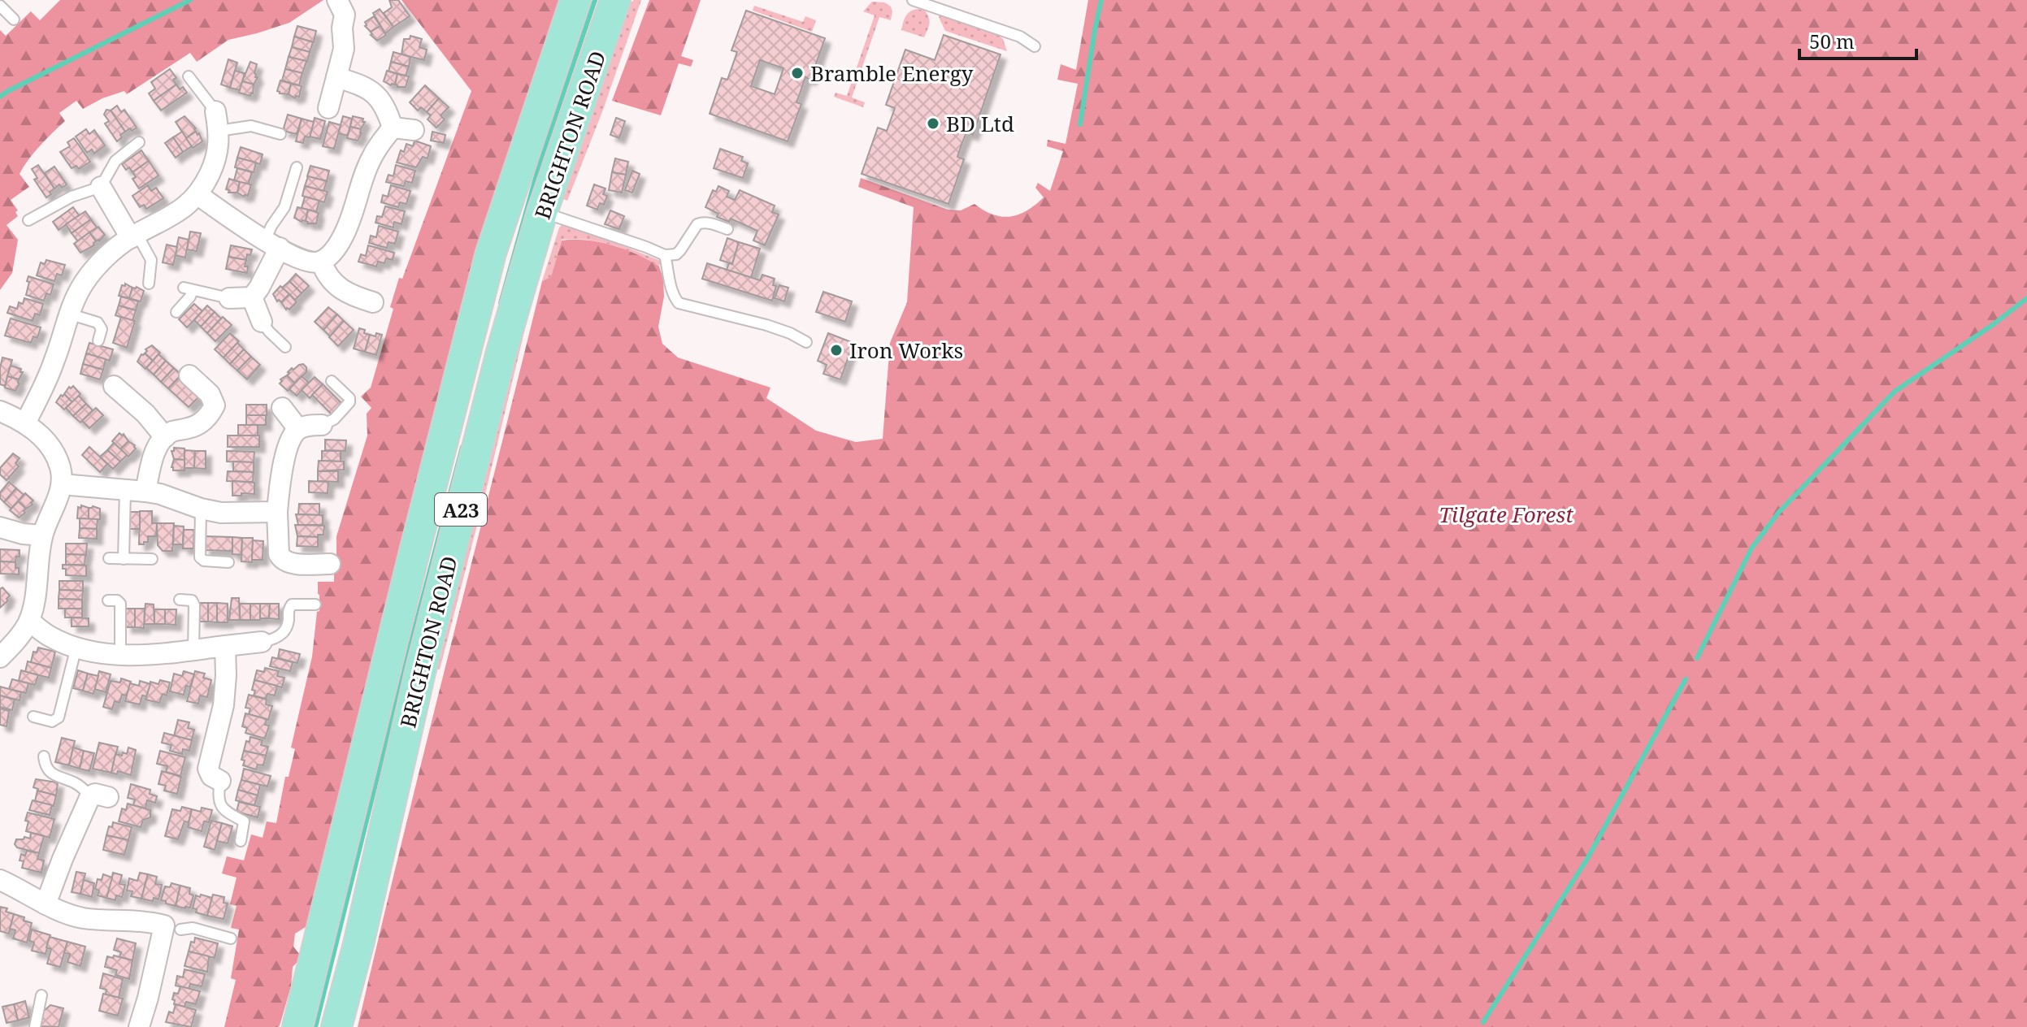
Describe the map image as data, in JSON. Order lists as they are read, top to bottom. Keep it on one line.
{"streets":{"main road":["BRIGHTON ROAD","A23"]},"parks":["Tilgate Forest"],"places":["Bramble Energy","BD Ltd","Iron Works"],"scale_bar":"50 m"}
